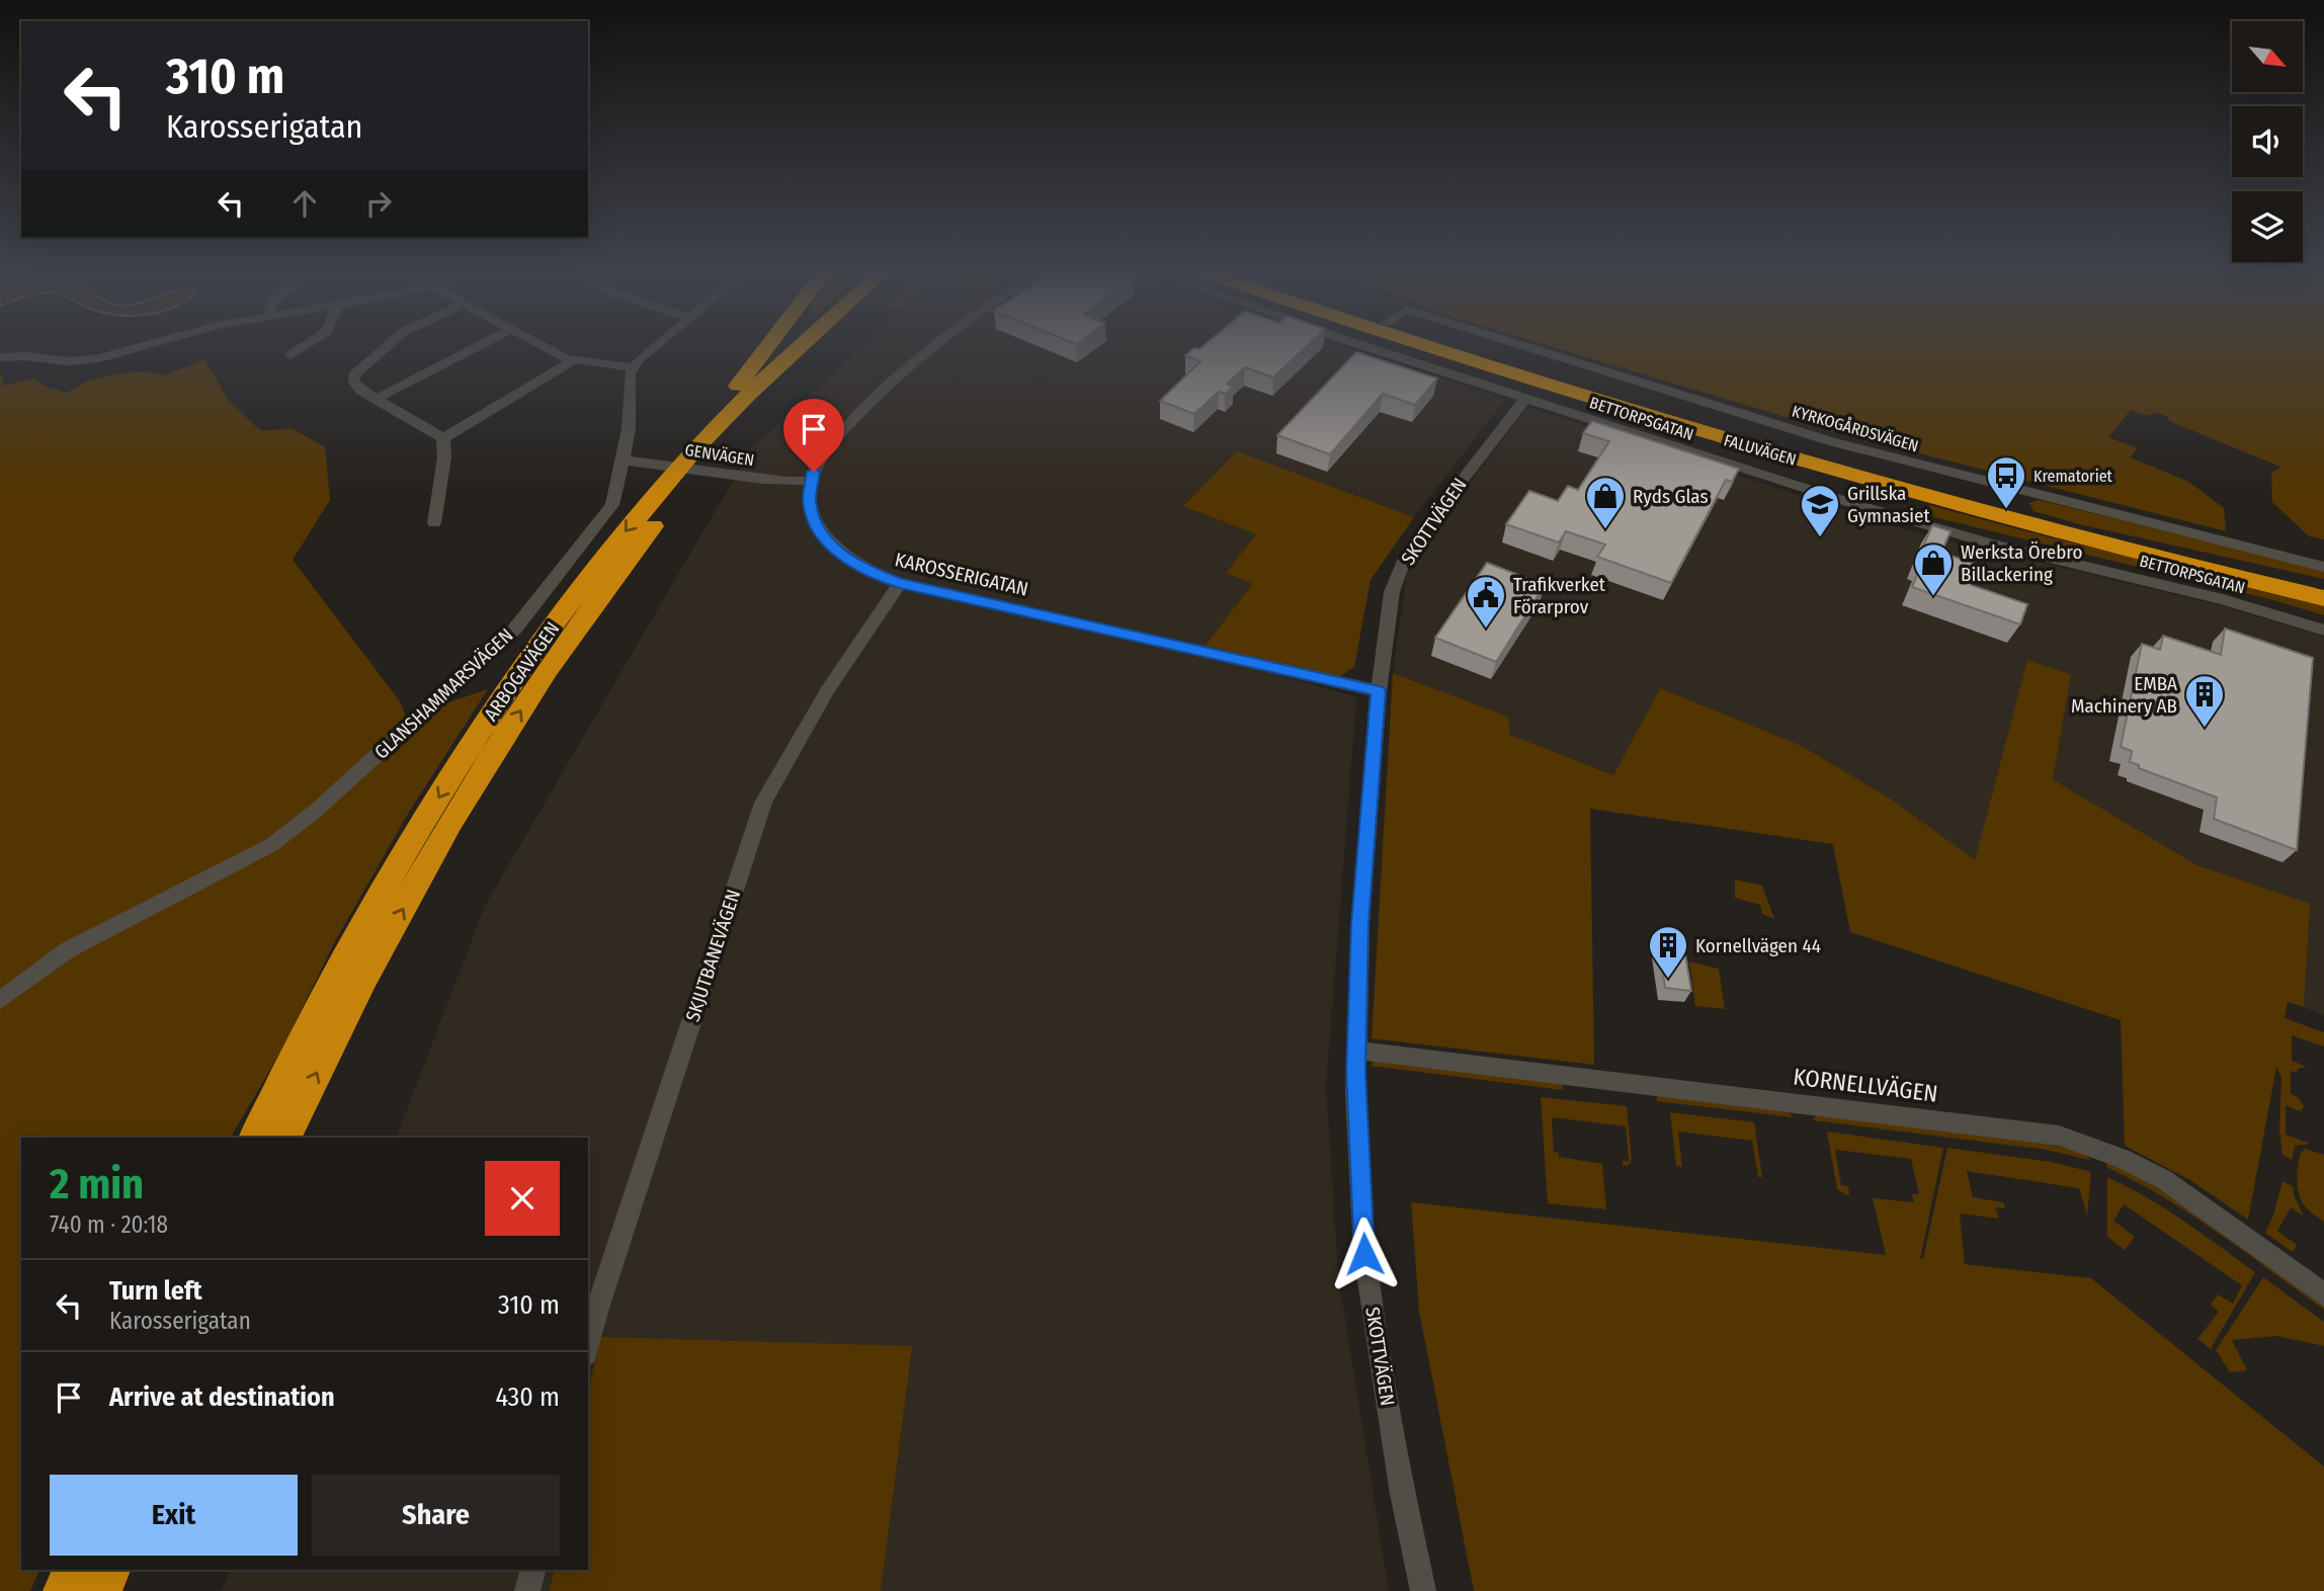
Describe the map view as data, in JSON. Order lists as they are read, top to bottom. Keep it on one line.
{"streets":{"highway":["FALUVÄGEN","ARBOGAVÄGEN"],"street":["BETTORPSGATAN","KYRKOGÅRDSVÄGEN","GENVÄGEN","SKOTTVÄGEN","KAROSSERIGATAN","GLANSHAMMARSVÄGEN","SKJUTBANEVÄGEN","KORNELLVÄGEN"]},"crossings":[["BETTORPSGATAN","SKOTTVÄGEN"],["GENVÄGEN","KAROSSERIGATAN"],["GENVÄGEN","GLANSHAMMARSVÄGEN"],["SKOTTVÄGEN","KAROSSERIGATAN"],["SKOTTVÄGEN","KORNELLVÄGEN"],["KAROSSERIGATAN","SKJUTBANEVÄGEN"]],"places":{"bus stop":["Krematoriet"],"shop":["Ryds Glas","Werksta Örebro Billackering"],"school or university":["Grillska Gymnasiet"],"public building":["Trafikverket Förarprov"],"building":["EMBA Machinery AB","Kornellvägen 44"]},"north":"bottom right","page":{"turn":["310 m","Karosserigatan"],"heading":["2 min","740 m · 20:18"],"list":[{"name":"Turn left","note":"Karosserigatan","value":"310 m"},{"name":"Arrive at destination","value":"430 m"}],"buttons":["Exit","Share"]}}
